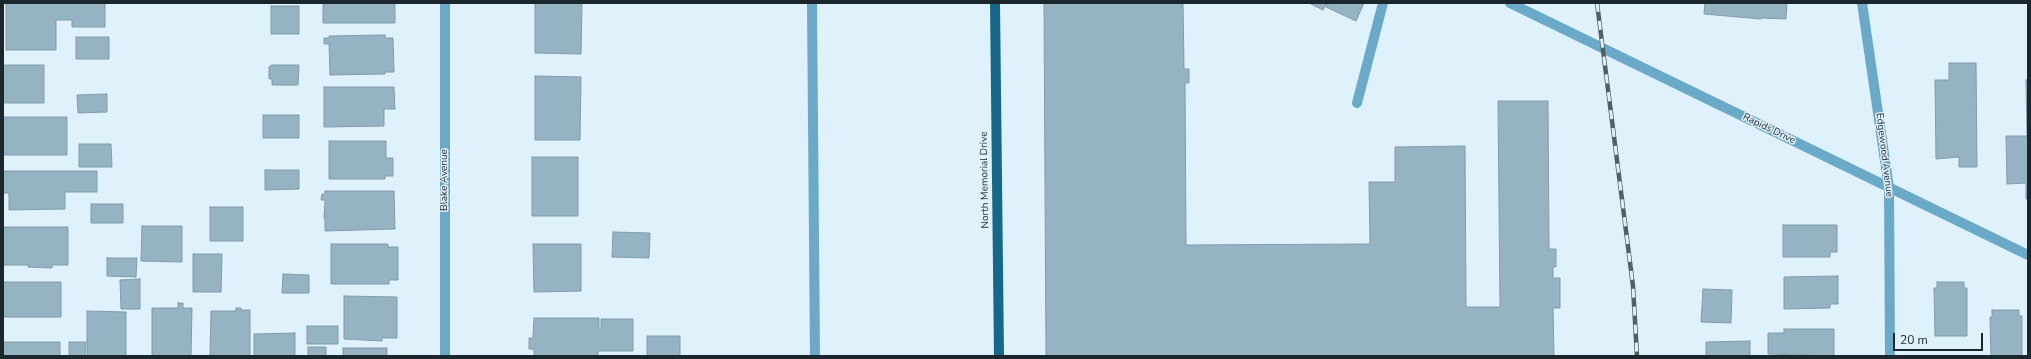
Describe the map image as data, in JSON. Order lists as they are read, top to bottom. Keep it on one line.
{"streets":{"main road":["North Memorial Drive"],"street":["Rapids Drive","Edgewood Avenue","Blake Avenue"]},"crossings":[["Rapids Drive","Edgewood Avenue"]],"scale_bar":"20 m"}
